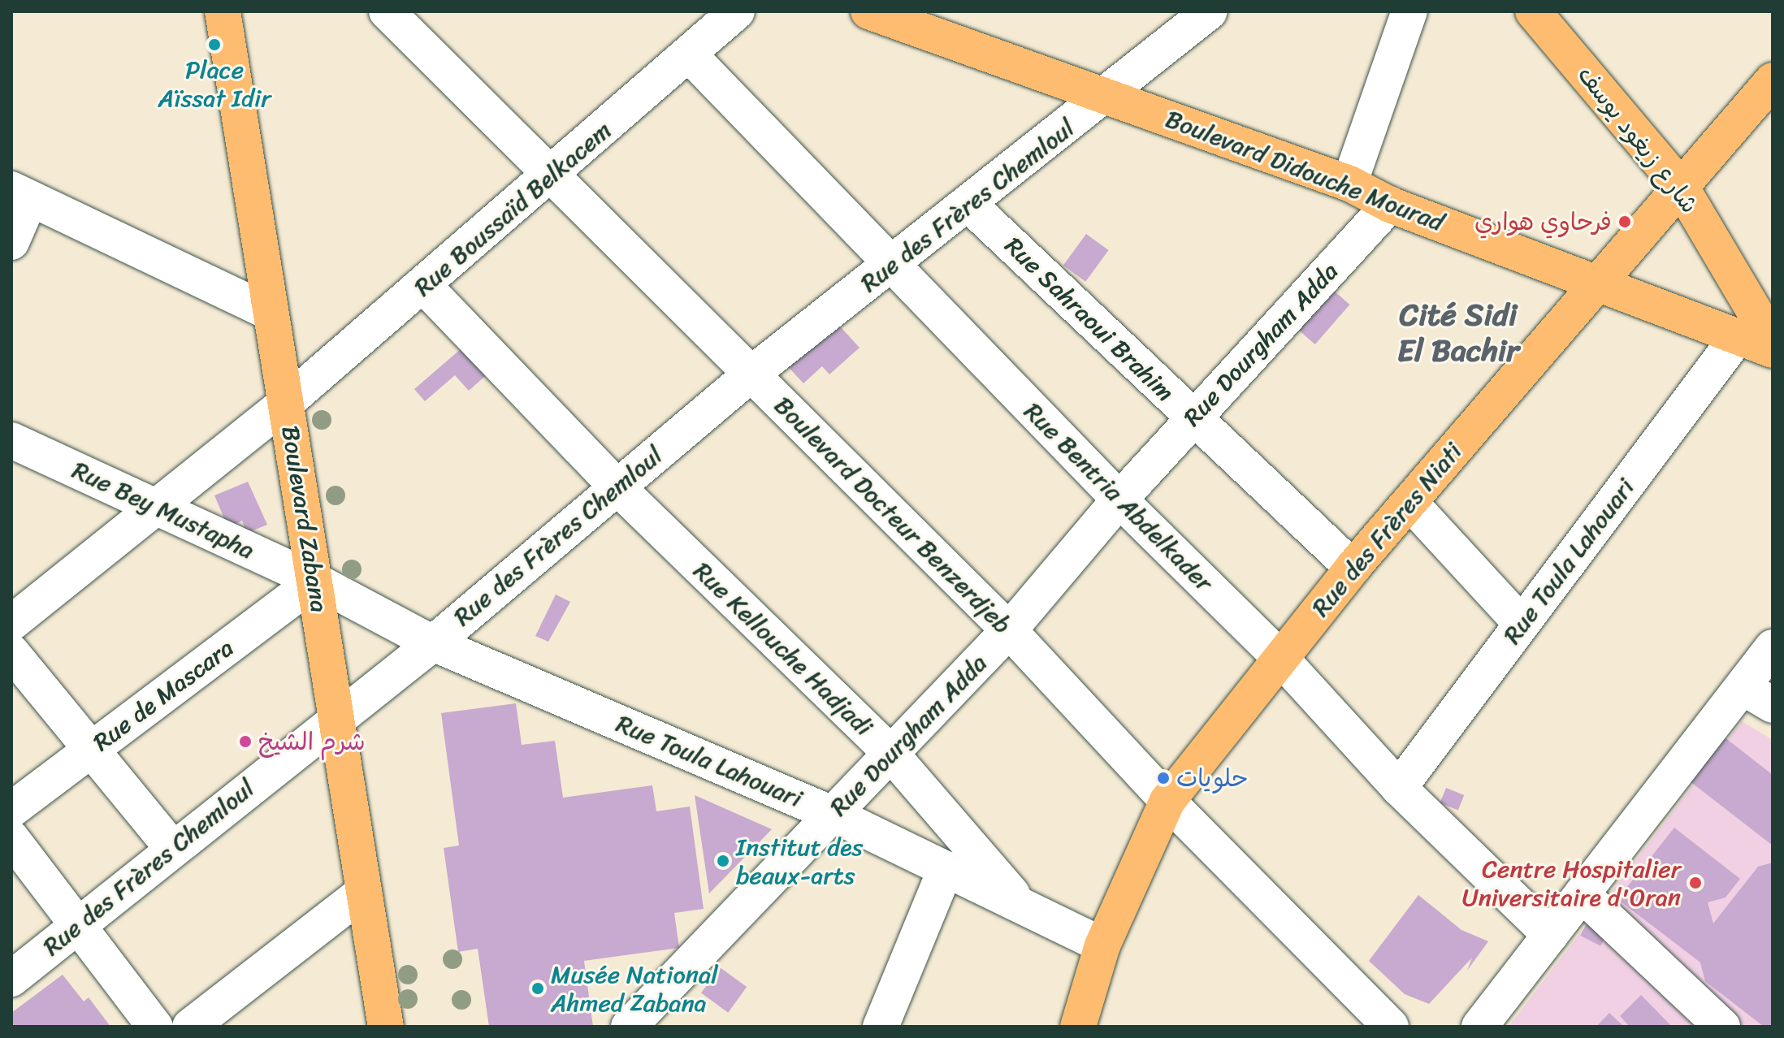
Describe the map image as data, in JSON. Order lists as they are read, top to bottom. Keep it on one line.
{"streets":{"main road":["شارع زيغود يوسف","Boulevard Didouche Mourad","Boulevard Zabana","Rue des Frères Niati"],"street":["Rue des Frères Chemloul","Rue Boussaïd Belkacem","Rue Sahraoui Brahim","Rue Dourgham Adda","Rue Bentria Abdelkader","Rue Bey Mustapha","Boulevard Docteur Benzerdjeb","Rue Toula Lahouari","Rue Kellouche Hadjadi","Rue de Mascara"]},"crossings":[["شارع زيغود يوسف","Rue des Frères Niati"],["Boulevard Didouche Mourad","Rue des Frères Chemloul"],["Boulevard Didouche Mourad","Rue Dourgham Adda"],["Boulevard Didouche Mourad","Rue des Frères Niati"],["Boulevard Didouche Mourad","Rue Toula Lahouari"],["Rue des Frères Chemloul","Rue Sahraoui Brahim"],["Rue des Frères Chemloul","Rue Bentria Abdelkader"],["Rue des Frères Chemloul","Boulevard Docteur Benzerdjeb"],["Rue des Frères Chemloul","Boulevard Zabana"],["Rue des Frères Chemloul","Rue Toula Lahouari"],["Rue des Frères Chemloul","Rue Kellouche Hadjadi"],["Rue Boussaïd Belkacem","Rue Bentria Abdelkader"],["Rue Boussaïd Belkacem","Rue Bey Mustapha"],["Rue Boussaïd Belkacem","Boulevard Docteur Benzerdjeb"],["Rue Boussaïd Belkacem","Boulevard Zabana"],["Rue Boussaïd Belkacem","Rue Kellouche Hadjadi"],["Rue Sahraoui Brahim","Rue Dourgham Adda"],["Rue Sahraoui Brahim","Rue des Frères Niati"],["Rue Dourgham Adda","Rue Bentria Abdelkader"],["Rue Dourgham Adda","Boulevard Docteur Benzerdjeb"],["Rue Dourgham Adda","Rue Toula Lahouari"],["Rue Dourgham Adda","Rue Kellouche Hadjadi"],["Rue Bentria Abdelkader","Rue des Frères Niati"],["Rue Bentria Abdelkader","Rue Toula Lahouari"],["Rue Bey Mustapha","Boulevard Zabana"],["Rue Bey Mustapha","Rue Toula Lahouari"],["Rue Bey Mustapha","Rue de Mascara"],["Boulevard Docteur Benzerdjeb","Rue des Frères Niati"],["Boulevard Zabana","Rue Toula Lahouari"],["Boulevard Zabana","Rue de Mascara"],["Rue des Frères Niati","Rue Toula Lahouari"],["Rue Toula Lahouari","Rue Kellouche Hadjadi"],["Rue Toula Lahouari","Rue de Mascara"]],"districts":["Cité Sidi El Bachir"],"places":["Place Aïssat Idir","فرحاوي هواري","شرم الشيخ","حلويات","Institut des beaux-arts","Centre Hospitalier Universitaire d'Oran","Musée National Ahmed Zabana"]}
